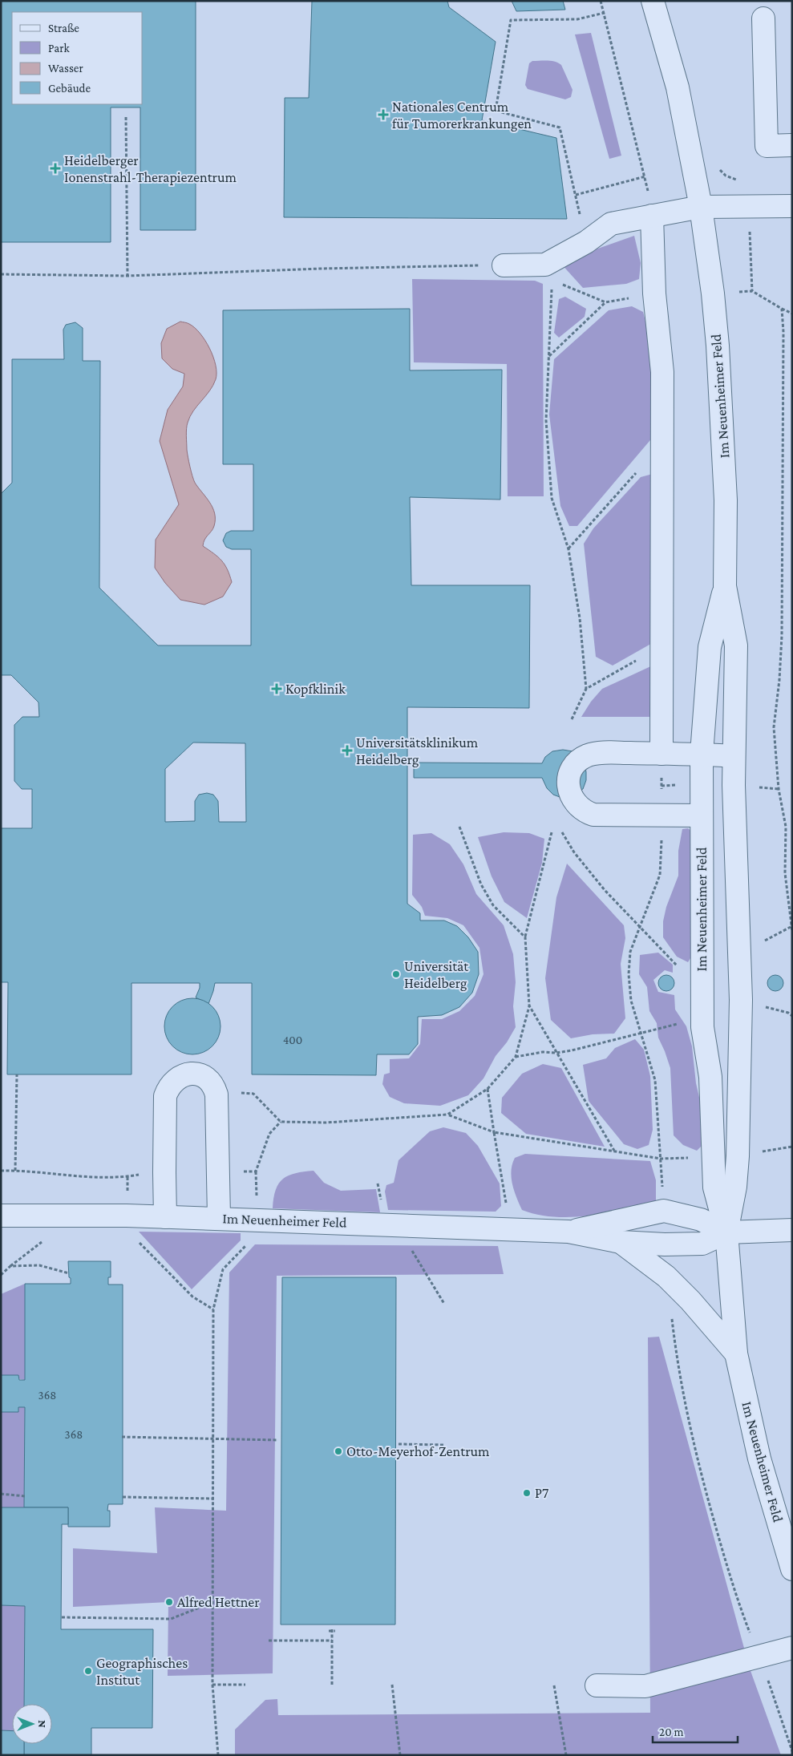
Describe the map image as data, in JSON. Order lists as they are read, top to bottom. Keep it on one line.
{"streets":{"street":["Im Neuenheimer Feld"]},"places":{"health":["Nationales Centrum für Tumorerkrankungen","Heidelberger Ionenstrahl-Therapiezentrum","Kopfklinik","Universitätsklinikum Heidelberg"],"other":["Universität Heidelberg","Otto-Meyerhof-Zentrum","P7","Alfred Hettner","Geographisches Institut"]},"house_numbers":["400","368","368"],"legend":["Straße","Park","Wasser","Gebäude"],"scale_bar":"20 m","north":"right"}
